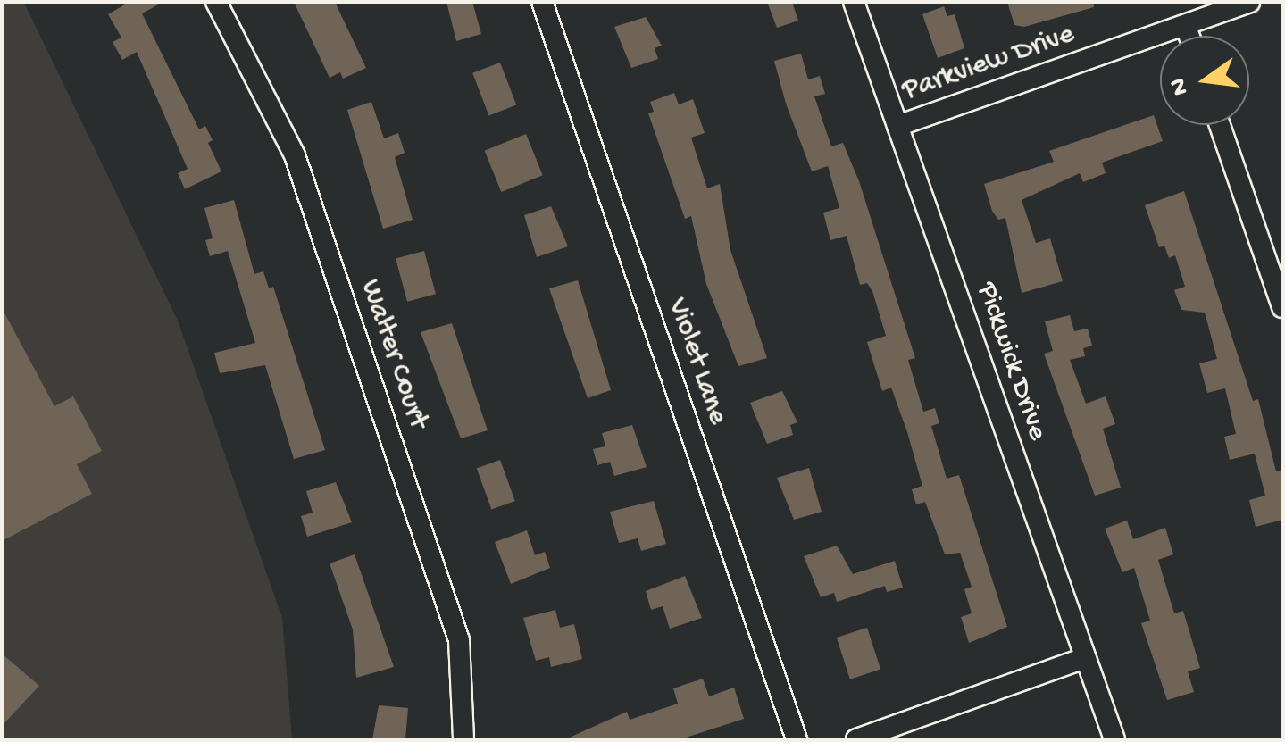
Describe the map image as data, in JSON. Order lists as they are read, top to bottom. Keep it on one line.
{"streets":{"street":["Parkview Drive","Walter Court","Violet Lane","Pickwick Drive"]},"crossings":[["Parkview Drive","Pickwick Drive"]],"north":"left"}
